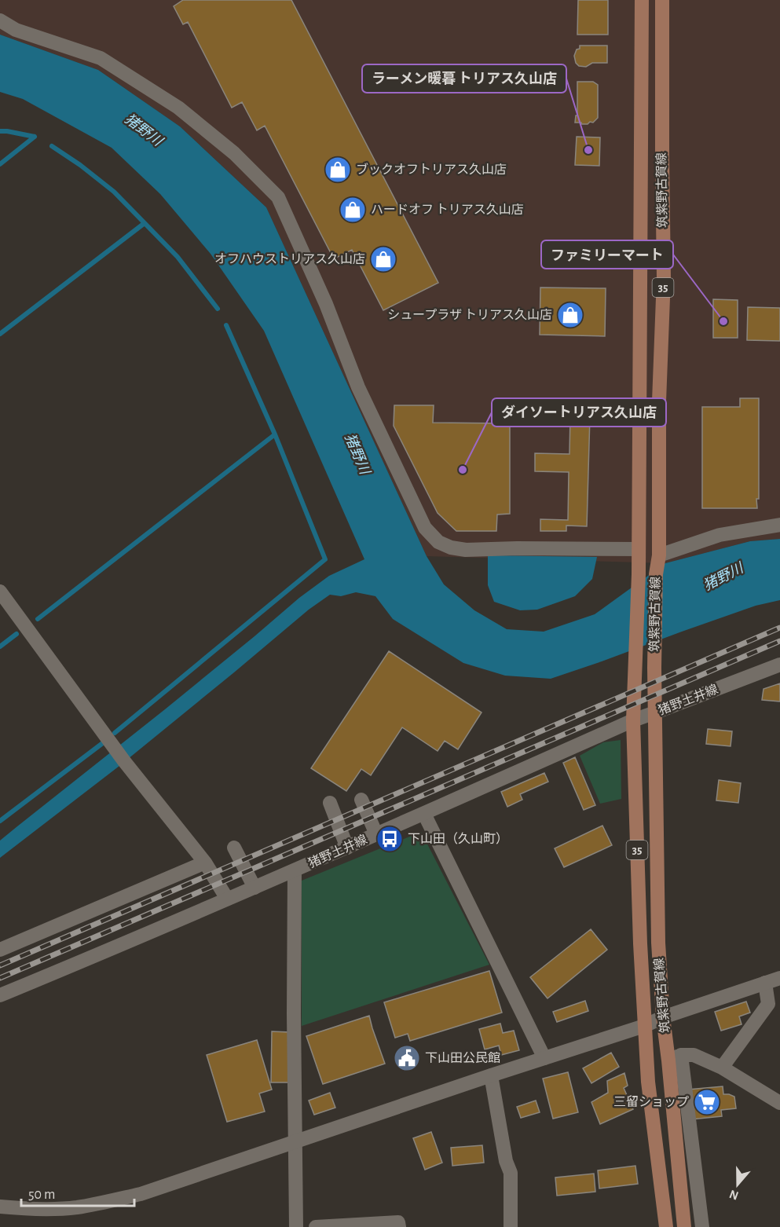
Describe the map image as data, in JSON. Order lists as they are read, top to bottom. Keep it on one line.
{"streets":{"main road":["筑紫野古賀線","35"],"street":["猪野土井線"]},"crossings":[["筑紫野古賀線","猪野土井線"]],"water":["猪野川"],"places":{"other":["ラーメン暖暮 トリアス久山店","ファミリーマート","ダイソートリアス久山店"],"shop":["ブックオフトリアス久山店","ハードオフ トリアス久山店","オフハウストリアス久山店","シュープラザ トリアス久山店"],"bus stop":["下山田（久山町）"],"public building":["下山田公民館"],"supermarket":["三留ショップ"]},"scale_bar":"50 m","north":"bottom"}
